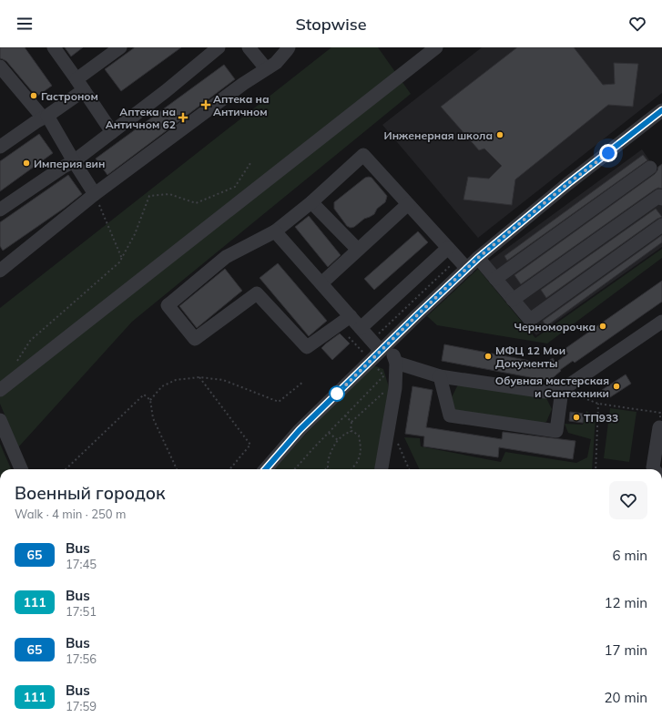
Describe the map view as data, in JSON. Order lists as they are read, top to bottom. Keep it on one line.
{"places":{"other":["Гастроном","Инженерная школа","Империя вин","Черноморочка","МФЦ 12 Мои Документы","Обувная мастерская и Сантехники","ТП933"],"health":["Аптека на Античном","Аптека на Античном 62"]},"lines":["bus line 65"],"page":{"header":"Stopwise","heading":["Военный городок","Walk · 4 min · 250 m"],"list":[{"mark":"65","name":"Bus","note":"17:45","value":"6 min"},{"mark":"111","name":"Bus","note":"17:51","value":"12 min"},{"mark":"65","name":"Bus","note":"17:56","value":"17 min"},{"mark":"111","name":"Bus","note":"17:59","value":"20 min"}]}}
